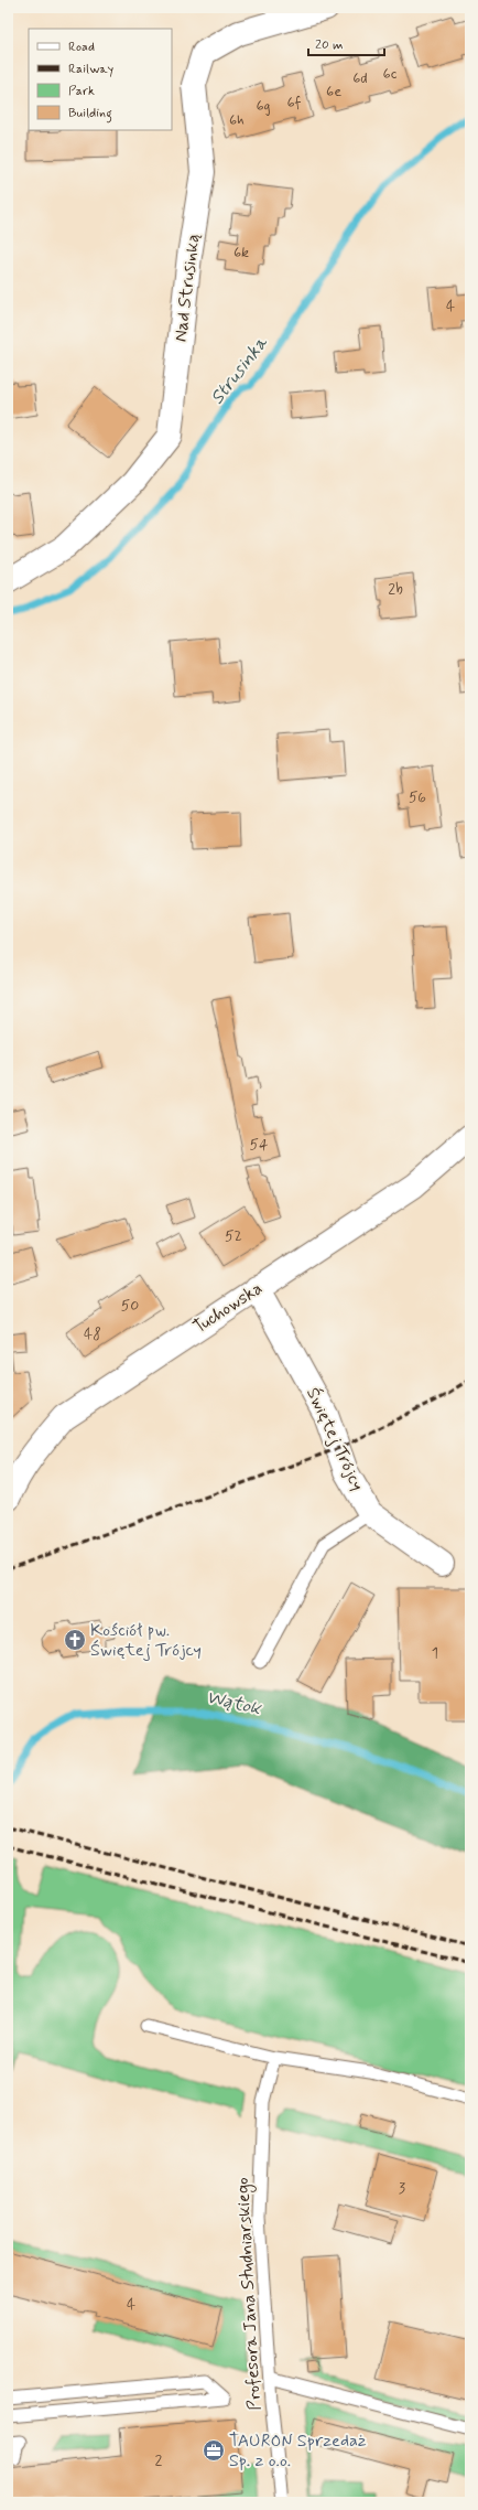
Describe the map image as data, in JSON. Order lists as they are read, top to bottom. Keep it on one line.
{"streets":{"street":["Nad Strusinką","Tuchowska","Świętej Trójcy"],"lane":["Profesora Jana Studniarskiego"]},"crossings":[["Tuchowska","Świętej Trójcy"]],"water":["Strusinka","Wątok"],"places":{"church":["Kościół pw. Świętej Trójcy"],"office":["TAURON Sprzedaż Sp. z o.o."]},"house_numbers":["6c","6d","6e","6f","6g","6h","6k","4","2b","56","54","52","50","48","1","3","4","2"],"legend":["Road","Railway","Park","Building"],"scale_bar":"20 m"}
